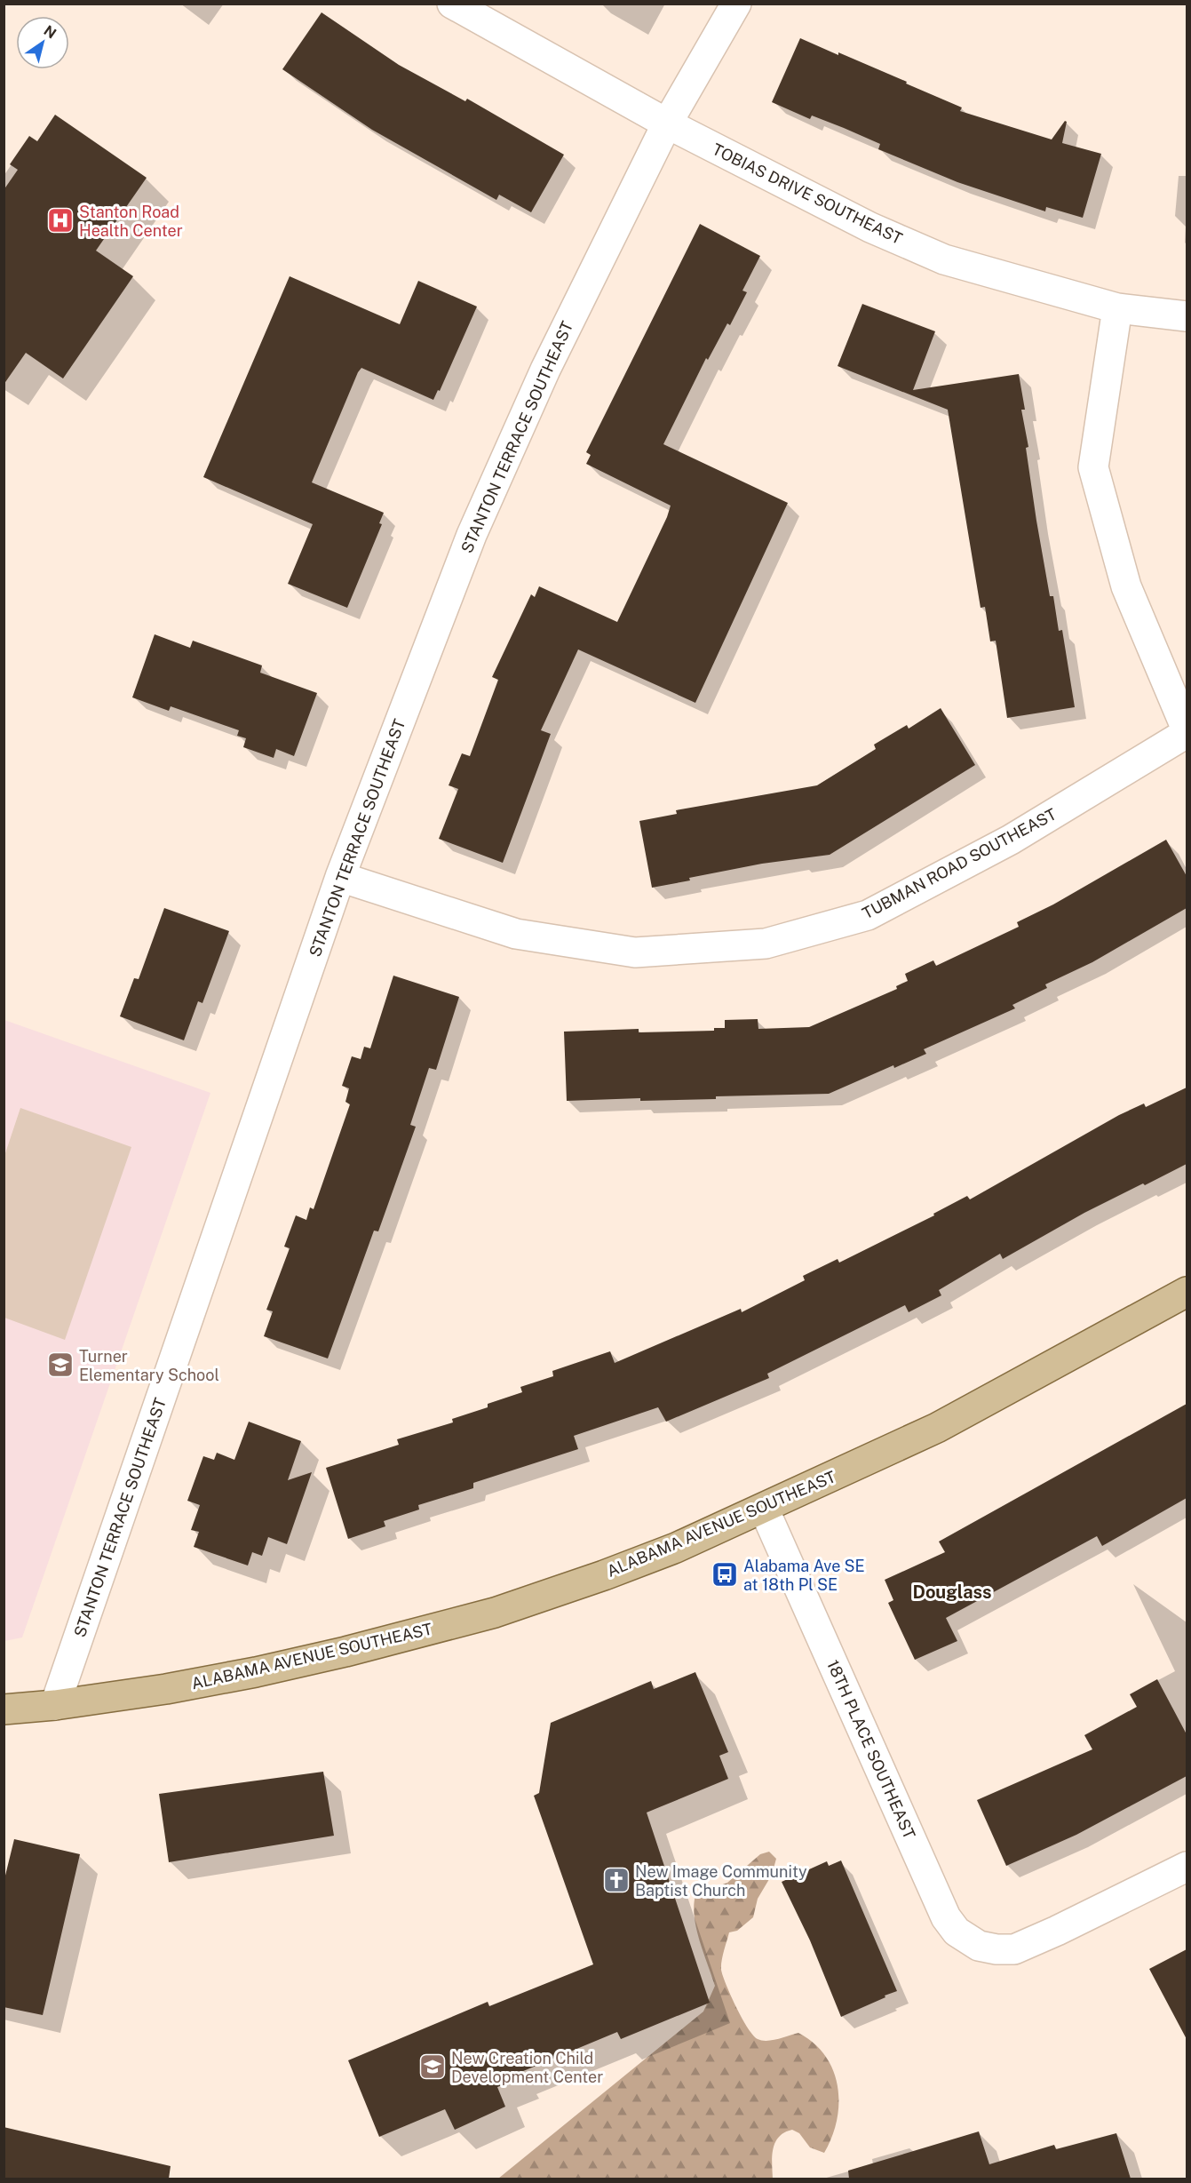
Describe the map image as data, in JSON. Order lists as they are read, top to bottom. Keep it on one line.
{"streets":{"main road":["ALABAMA AVENUE SOUTHEAST"],"street":["TOBIAS DRIVE SOUTHEAST","STANTON TERRACE SOUTHEAST","TUBMAN ROAD SOUTHEAST","18TH PLACE SOUTHEAST"]},"crossings":[["TOBIAS DRIVE SOUTHEAST","STANTON TERRACE SOUTHEAST"],["STANTON TERRACE SOUTHEAST","TUBMAN ROAD SOUTHEAST"],["STANTON TERRACE SOUTHEAST","ALABAMA AVENUE SOUTHEAST"],["ALABAMA AVENUE SOUTHEAST","18TH PLACE SOUTHEAST"]],"districts":["Douglass"],"places":{"hospital":["Stanton Road Health Center"],"school or university":["Turner Elementary School","New Creation Child Development Center"],"bus stop":["Alabama Ave SE at 18th Pl SE"],"church":["New Image Community Baptist Church"]},"north":"top right"}
